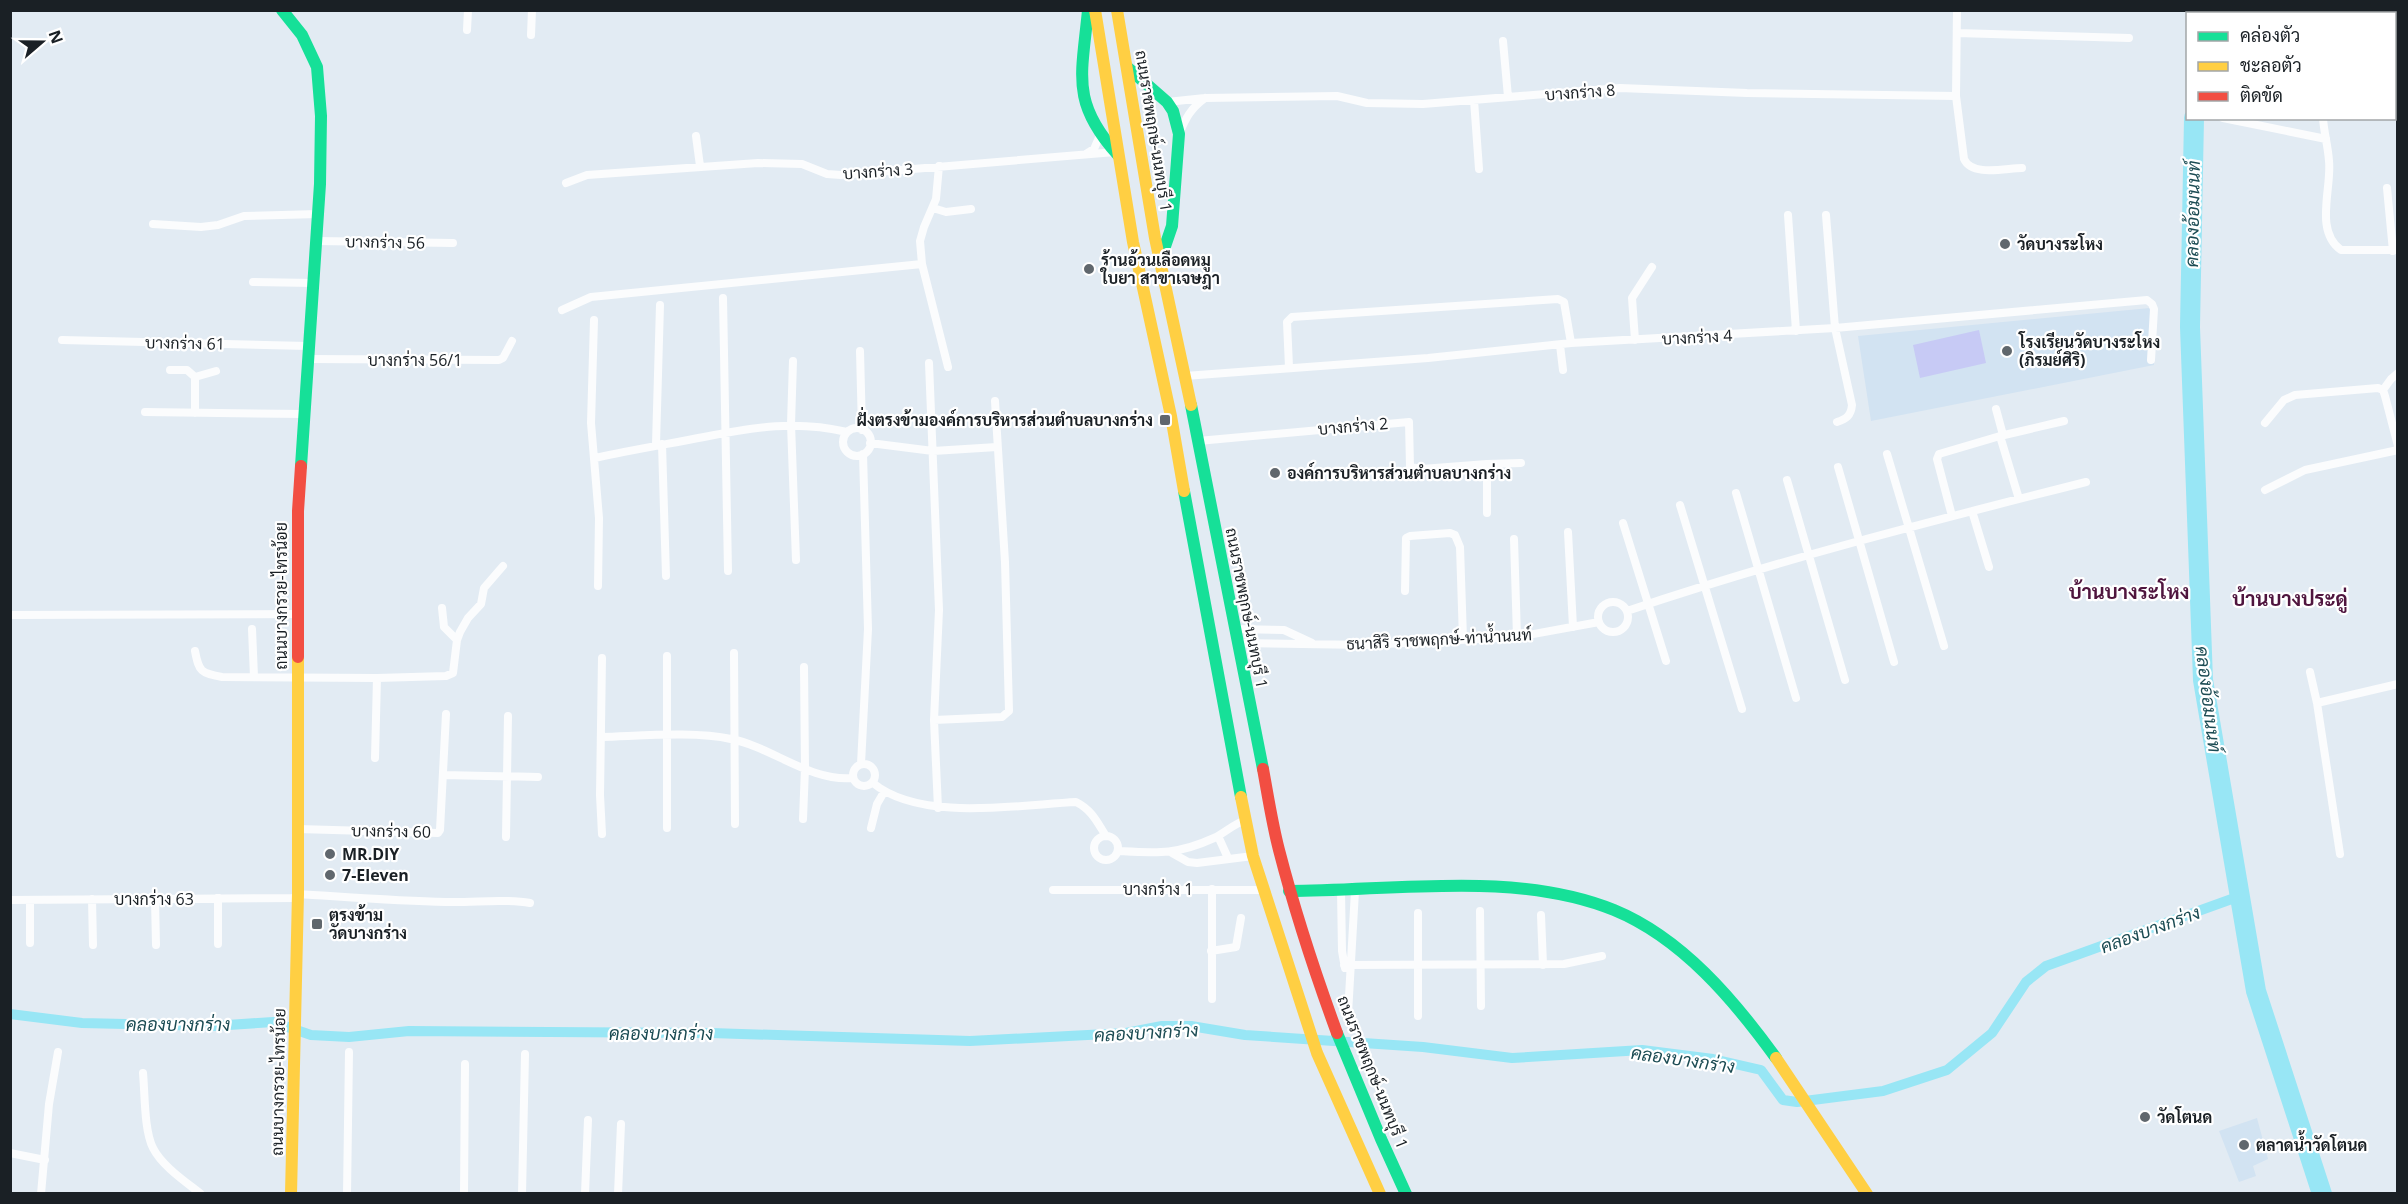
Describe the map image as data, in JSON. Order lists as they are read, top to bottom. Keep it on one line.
{"streets":{"main road":["ถนนราชพฤกษ์-นนทบุรี 1","ถนนบางกรวย-ไทรน้อย"],"street":["บางกร่าง 8","บางกร่าง 3","บางกร่าง 56","บางกร่าง 4","บางกร่าง 61","บางกร่าง 56/1","บางกร่าง 2","ธนาสิริ ราชพฤกษ์-ท่าน้ำนนท์","บางกร่าง 60","บางกร่าง 1","บางกร่าง 63"]},"crossings":[["ถนนราชพฤกษ์-นนทบุรี 1","บางกร่าง 4"],["ถนนราชพฤกษ์-นนทบุรี 1","บางกร่าง 2"],["ถนนราชพฤกษ์-นนทบุรี 1","ธนาสิริ ราชพฤกษ์-ท่าน้ำนนท์"],["บางกร่าง 56","ถนนบางกรวย-ไทรน้อย"],["บางกร่าง 61","บางกร่าง 56/1"],["บางกร่าง 61","ถนนบางกรวย-ไทรน้อย"],["บางกร่าง 56/1","ถนนบางกรวย-ไทรน้อย"],["ถนนบางกรวย-ไทรน้อย","บางกร่าง 60"],["ถนนบางกรวย-ไทรน้อย","บางกร่าง 63"]],"districts":["บ้านบางระโหง","บ้านบางประดู่"],"water":["คลองอ้อมนนท์","คลองบางกร่าง"],"places":{"other":["วัดบางระโหง","ร้านอ้วนเลือดหมู ใบยา สาขาเจษฎา","โรงเรียนวัดบางระโหง (ภิรมย์ศิริ)","องค์การบริหารส่วนตำบลบางกร่าง","MR.DIY","7-Eleven","วัดโตนด","ตลาดน้ำวัดโตนด"],"transit":["ฝั่งตรงข้ามองค์การบริหารส่วนตำบลบางกร่าง","ตรงข้าม วัดบางกร่าง"]},"legend":["คล่องตัว","ชะลอตัว","ติดขัด"],"north":"right"}
